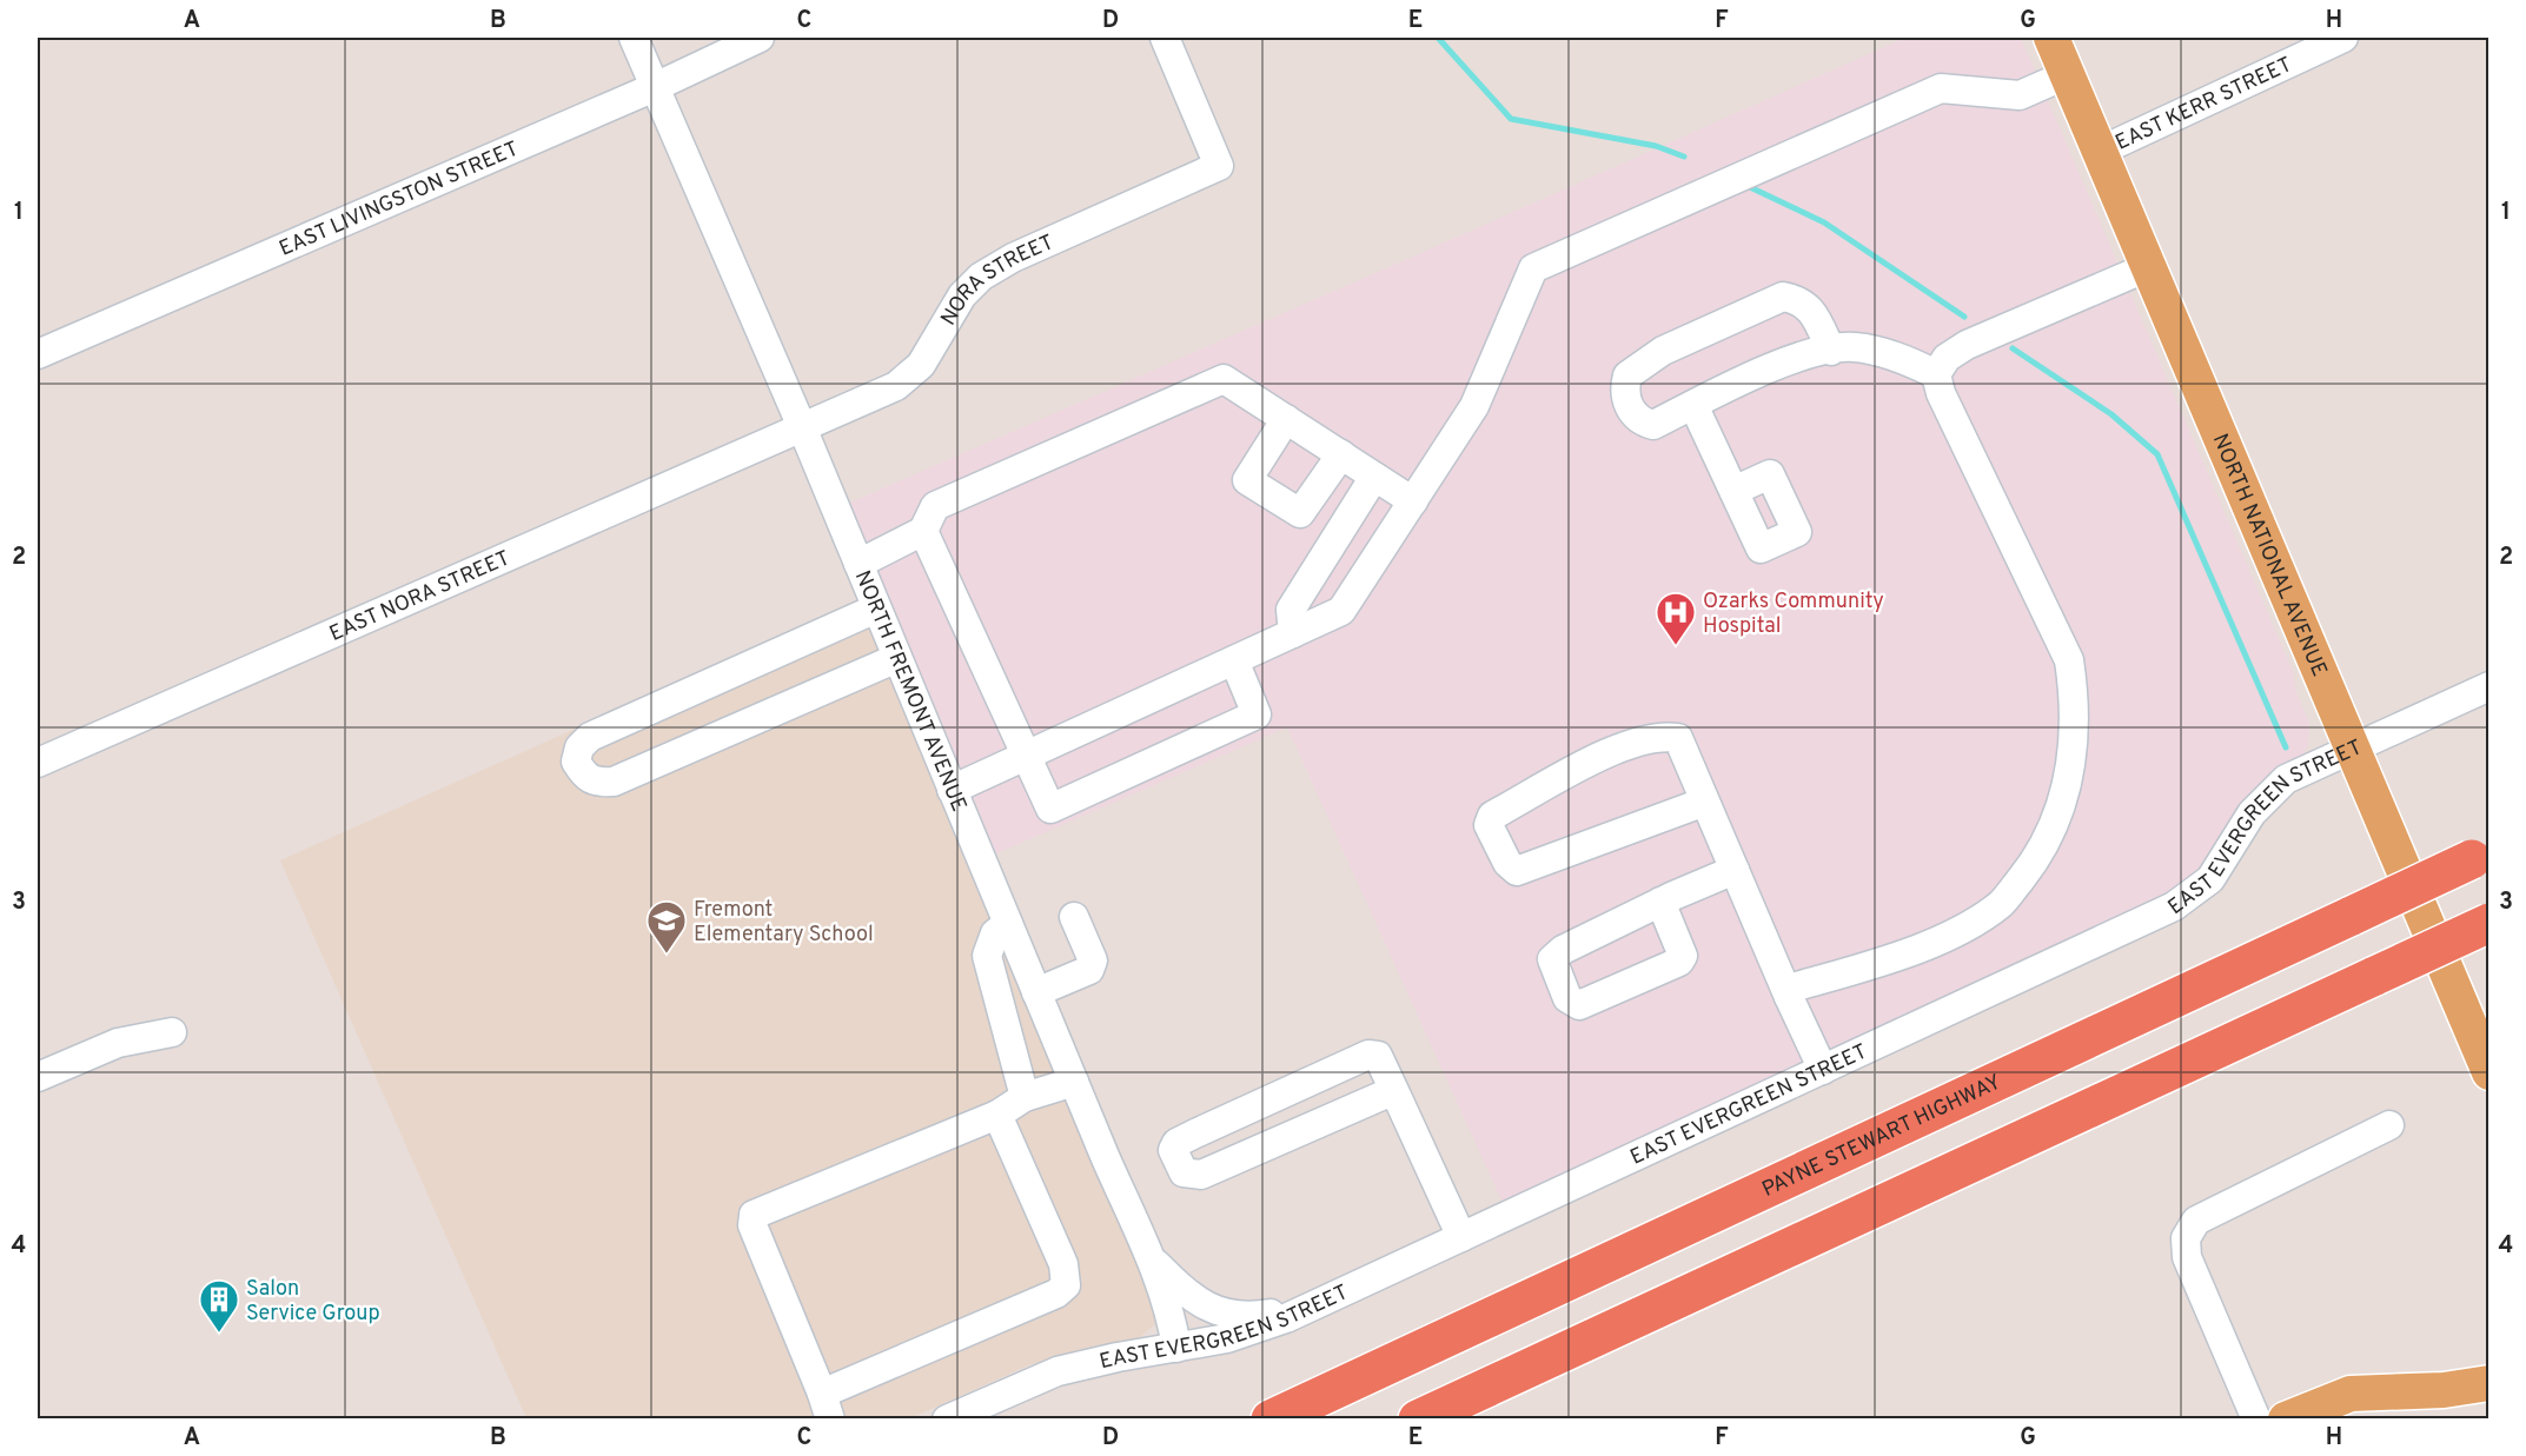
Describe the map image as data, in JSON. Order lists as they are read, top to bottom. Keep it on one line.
{"streets":{"highway":["PAYNE STEWART HIGHWAY"],"main road":["NORTH NATIONAL AVENUE"],"street":["EAST KERR STREET","EAST LIVINGSTON STREET","NORA STREET","EAST NORA STREET","NORTH FREMONT AVENUE","EAST EVERGREEN STREET"]},"crossings":[["EAST KERR STREET","NORTH NATIONAL AVENUE"],["EAST LIVINGSTON STREET","NORTH FREMONT AVENUE"],["NORA STREET","EAST NORA STREET"],["NORA STREET","NORTH FREMONT AVENUE"],["NORTH NATIONAL AVENUE","EAST EVERGREEN STREET"],["EAST NORA STREET","NORTH FREMONT AVENUE"],["NORTH FREMONT AVENUE","EAST EVERGREEN STREET"]],"places":{"hospital":["Ozarks Community Hospital"],"school or university":["Fremont Elementary School"],"building":["Salon Service Group"]},"grid":{"columns":["A","B","C","D","E","F","G","H"],"rows":["1","2","3","4"]}}
